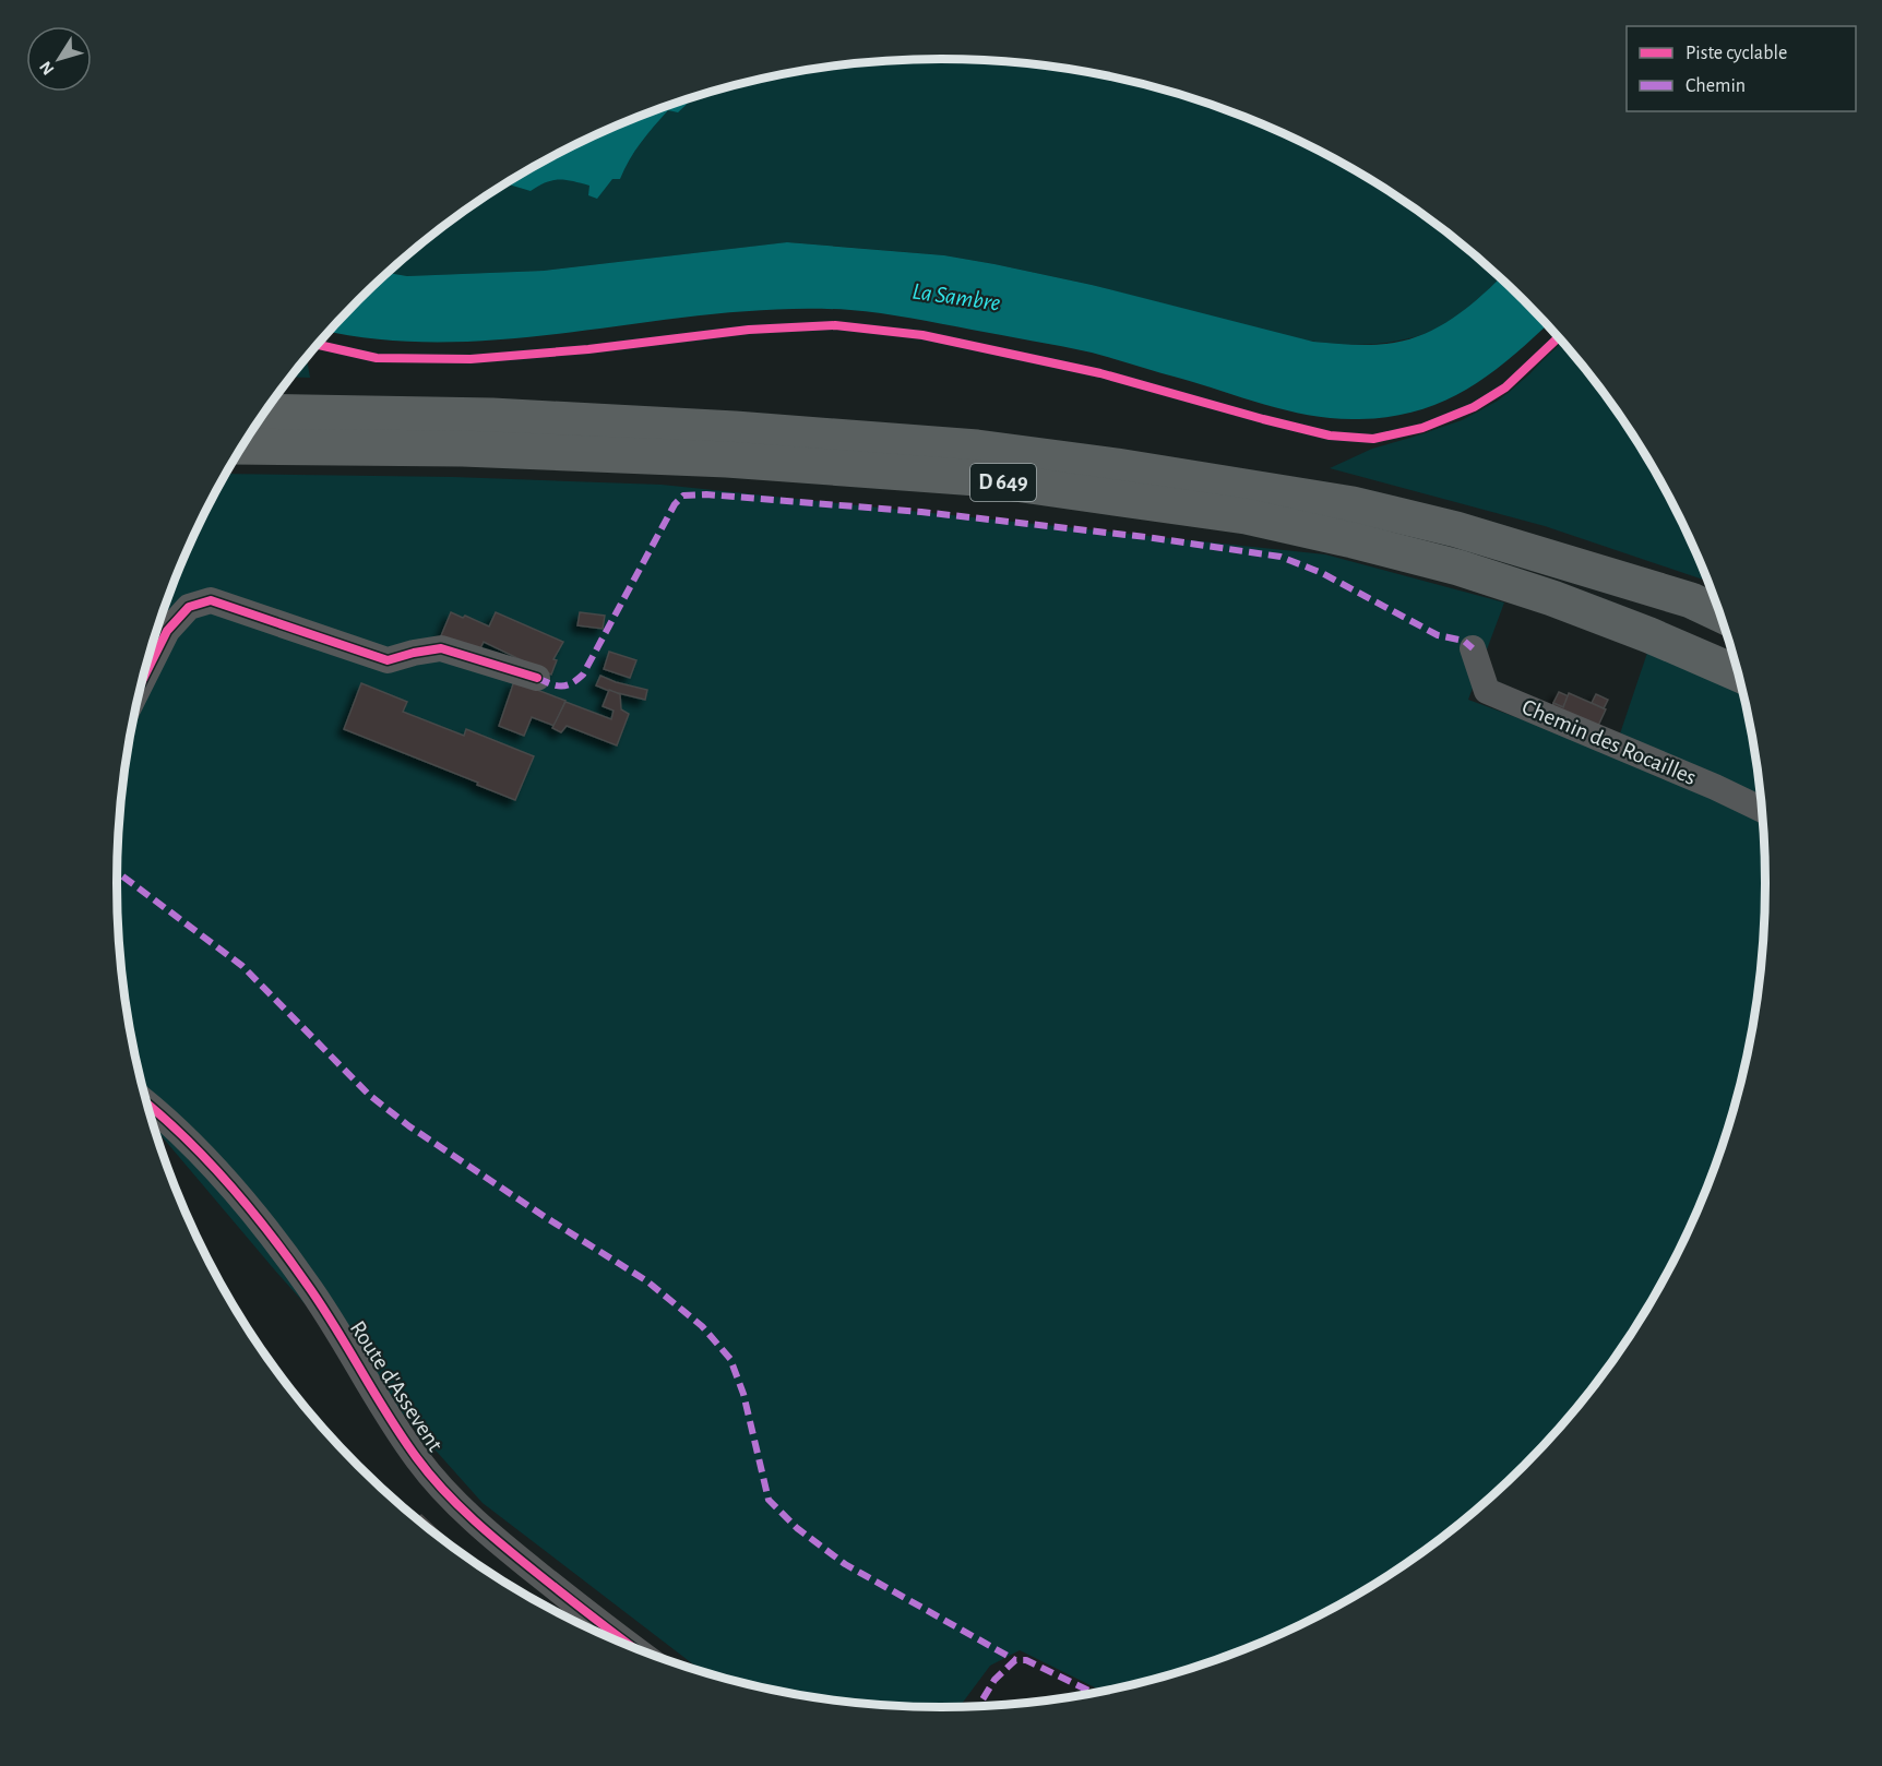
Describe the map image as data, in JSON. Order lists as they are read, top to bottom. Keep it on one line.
{"streets":{"highway":["D 649"],"street":["Chemin des Rocailles","Route d'Assevent"]},"water":["La Sambre"],"legend":["Piste cyclable","Chemin"],"north":"bottom left"}
